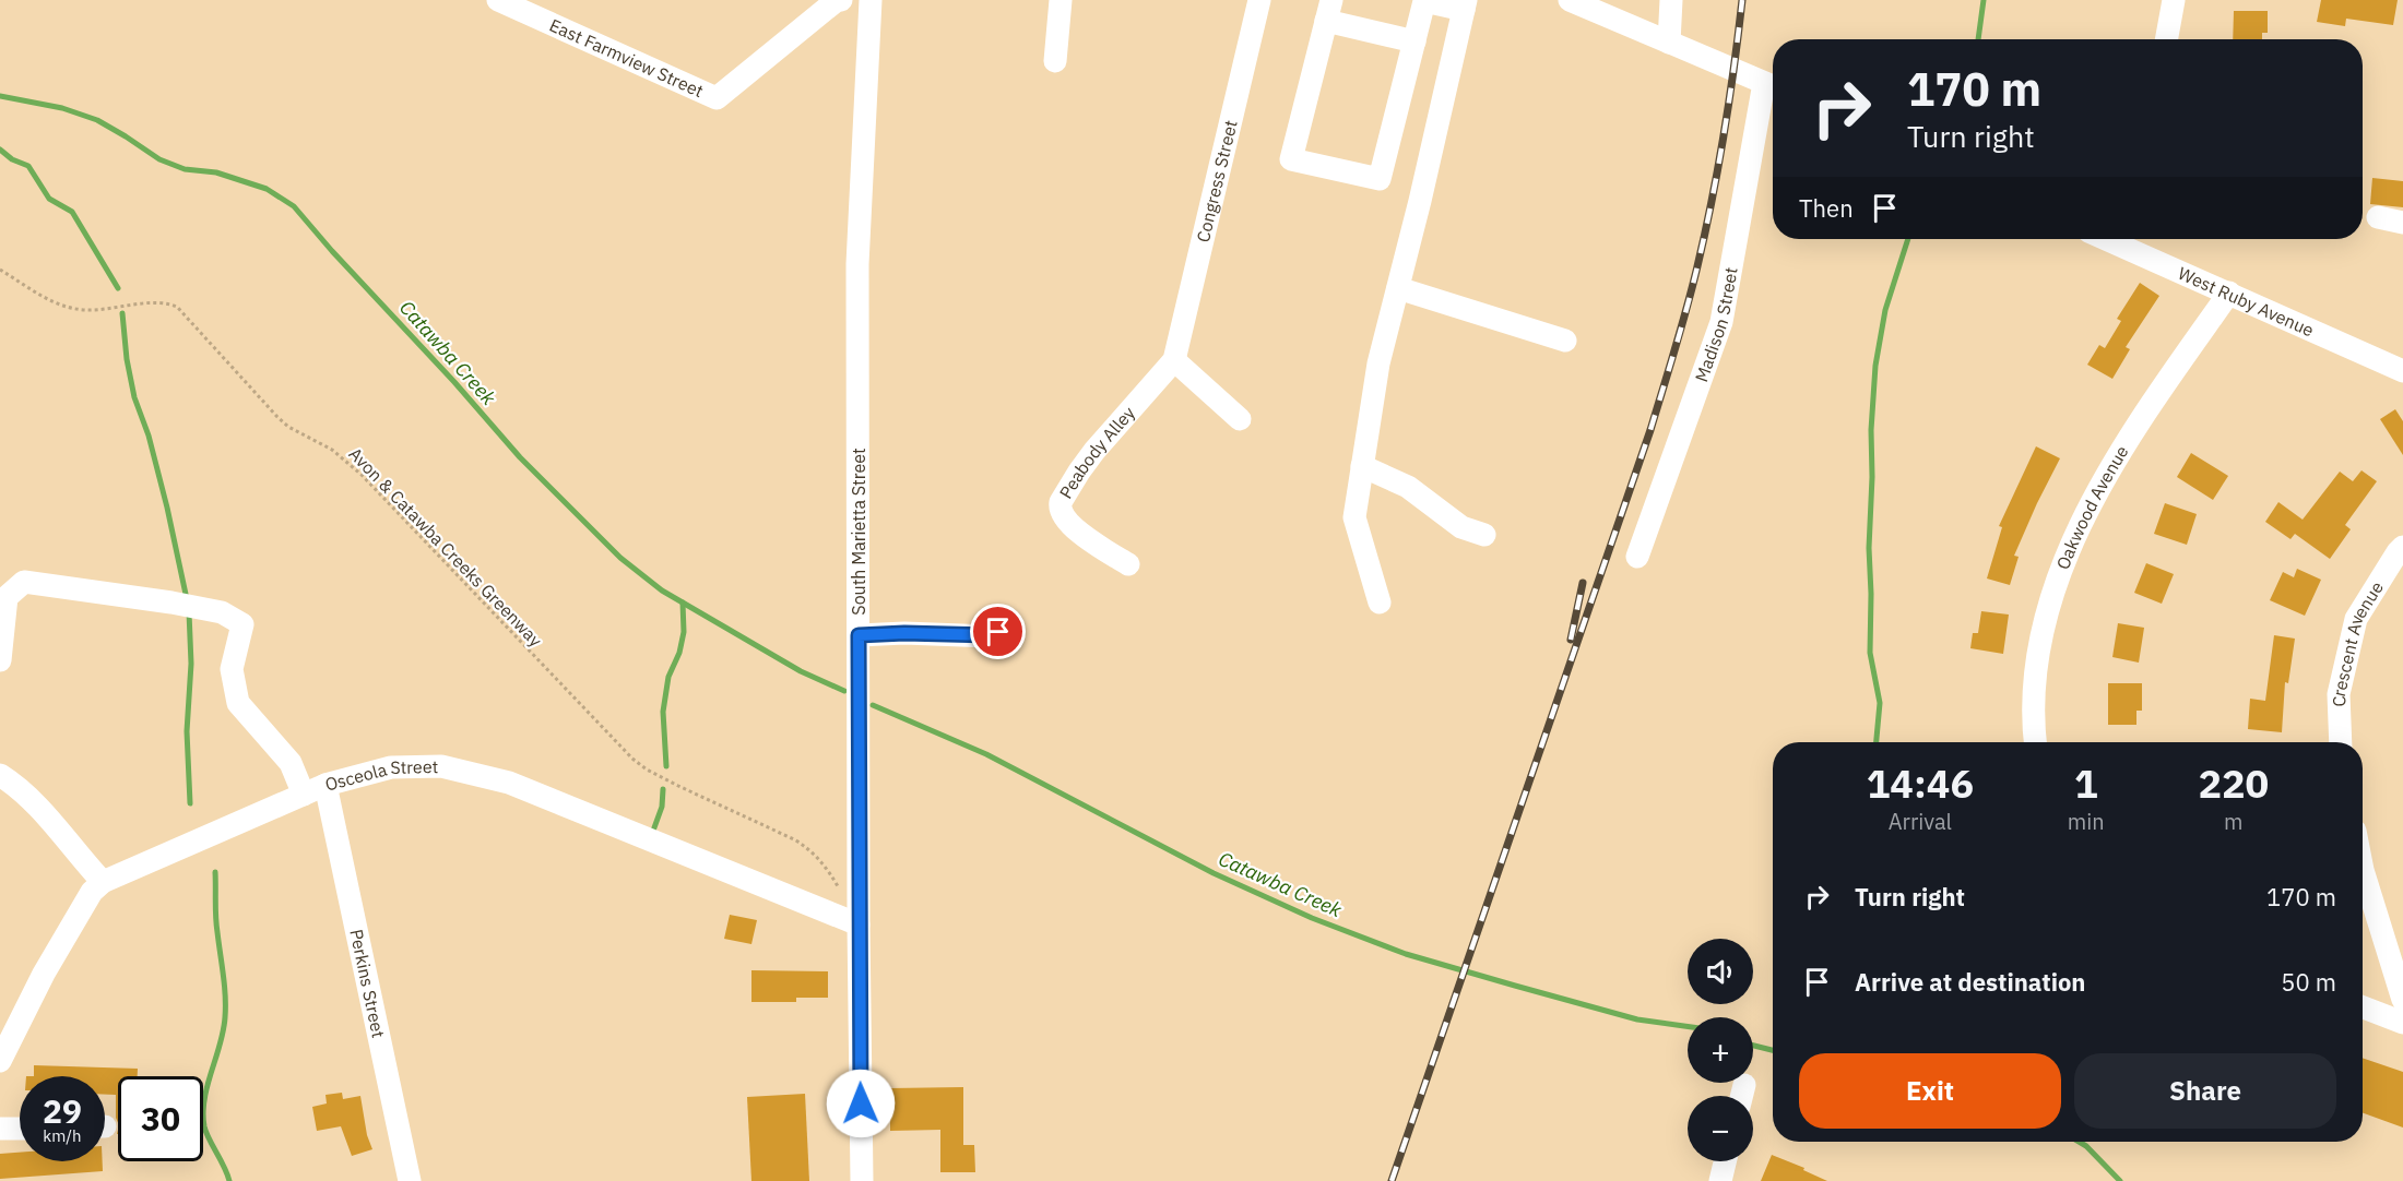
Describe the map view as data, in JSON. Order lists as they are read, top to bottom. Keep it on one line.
{"streets":{"street":["East Farmview Street","Congress Street","West Ruby Avenue","Madison Street","Peabody Alley","Oakwood Avenue","South Marietta Street","Crescent Avenue","Osceola Street","Perkins Street"],"path":["Avon & Catawba Creeks Greenway"]},"crossings":[["Congress Street","Peabody Alley"],["West Ruby Avenue","Oakwood Avenue"],["South Marietta Street","Avon & Catawba Creeks Greenway"],["South Marietta Street","Osceola Street"],["Osceola Street","Perkins Street"]],"water":["Catawba Creek"],"page":{"turn":["170 m","Turn right"],"then":"Then","eta":["14:46","Arrival","1","min","220","m"],"list":[{"name":"Turn right","value":"170 m"},{"name":"Arrive at destination","value":"50 m"}],"map_buttons":["+","−"],"buttons":["Exit","Share"],"speed":"29 km/h","limit":"30"}}
